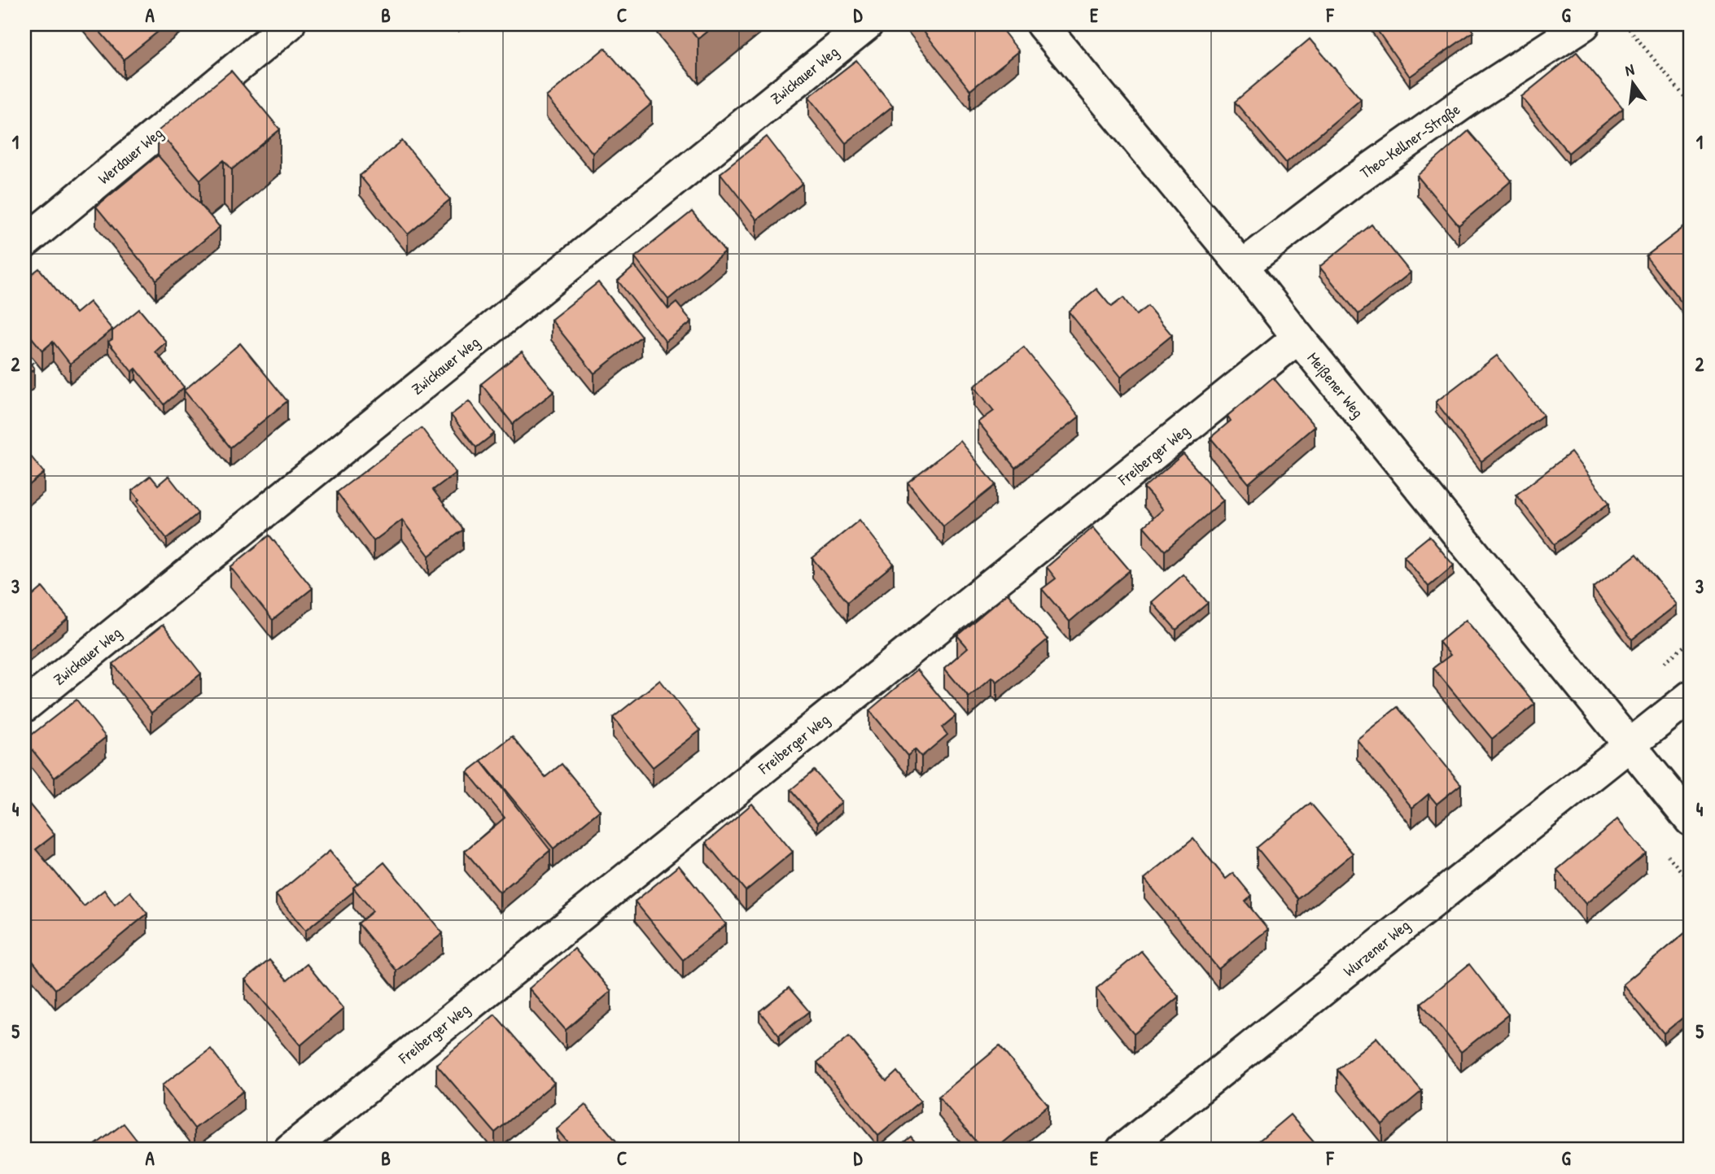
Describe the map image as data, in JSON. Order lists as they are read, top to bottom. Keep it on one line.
{"streets":{"street":["Zwickauer Weg","Theo-Kellner-Straße","Werdauer Weg","Meißener Weg","Freiberger Weg","Wurzener Weg"]},"crossings":[["Theo-Kellner-Straße","Meißener Weg"],["Meißener Weg","Freiberger Weg"],["Meißener Weg","Wurzener Weg"]],"north":"top","grid":{"columns":["A","B","C","D","E","F","G"],"rows":["1","2","3","4","5"]}}
